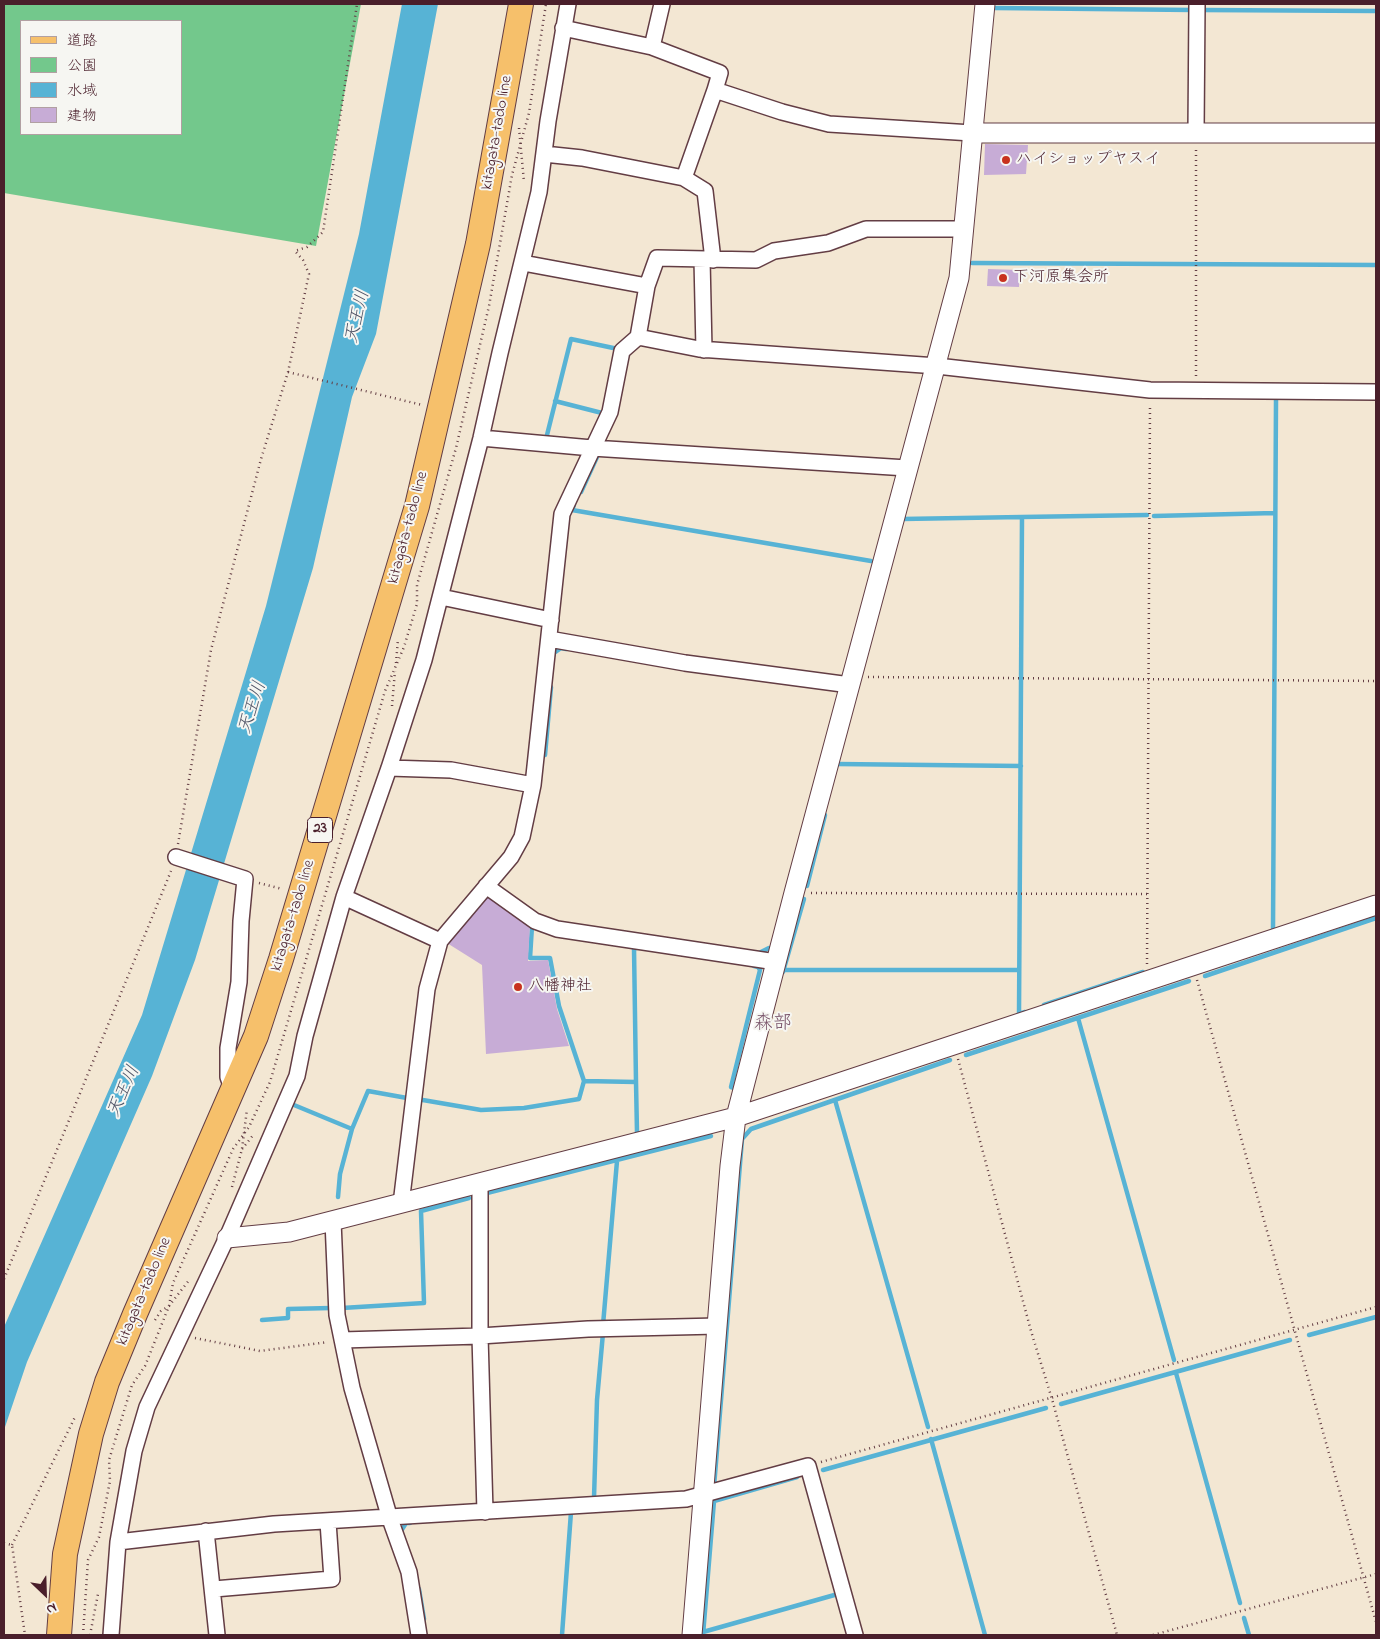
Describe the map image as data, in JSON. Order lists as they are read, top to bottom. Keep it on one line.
{"streets":{"main road":["kitagata-tado line","23"]},"districts":["森部"],"water":["天王川"],"places":["ハイショップヤスイ","下河原集会所","八幡神社"],"legend":["道路","公園","水域","建物"],"north":"bottom right"}
